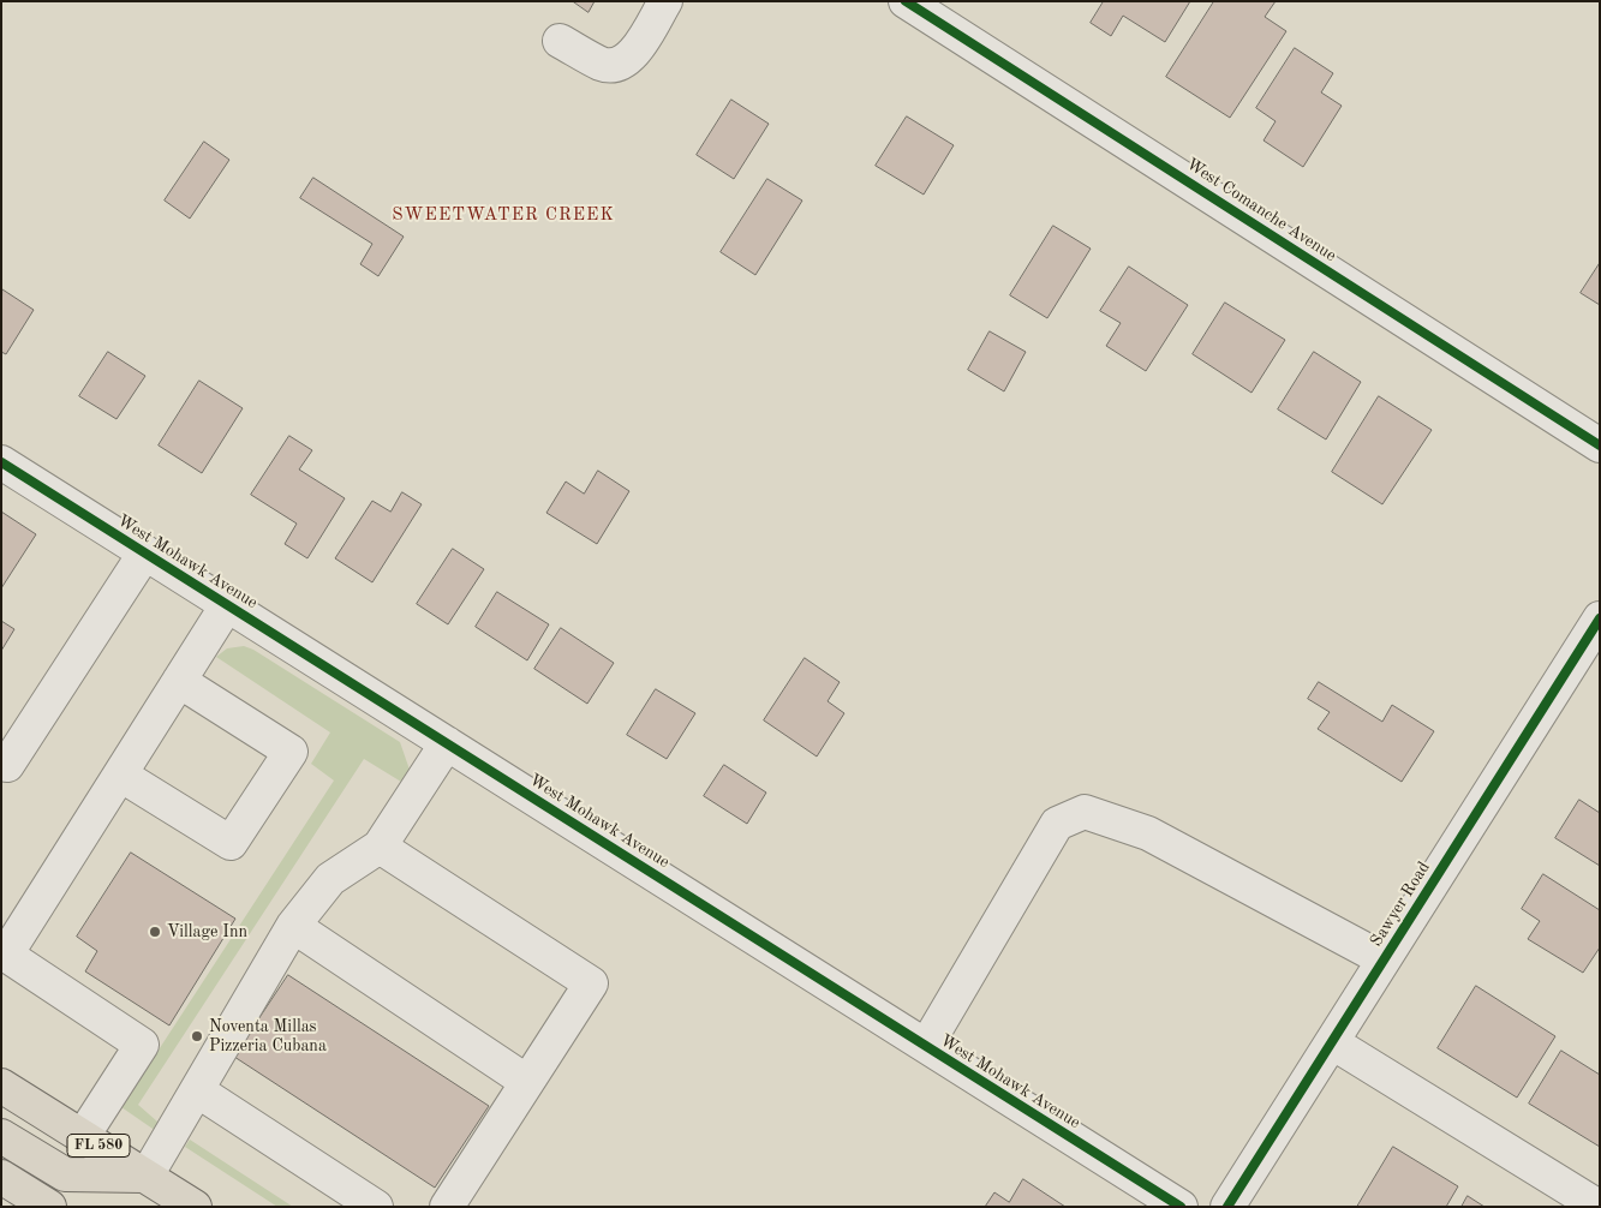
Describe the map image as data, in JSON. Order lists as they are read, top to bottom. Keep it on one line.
{"streets":{"main road":["FL 580"],"street":["West Comanche Avenue","West Mohawk Avenue","Sawyer Road"]},"districts":["SWEETWATER CREEK"],"places":["Village Inn","Noventa Millas Pizzeria Cubana"]}
